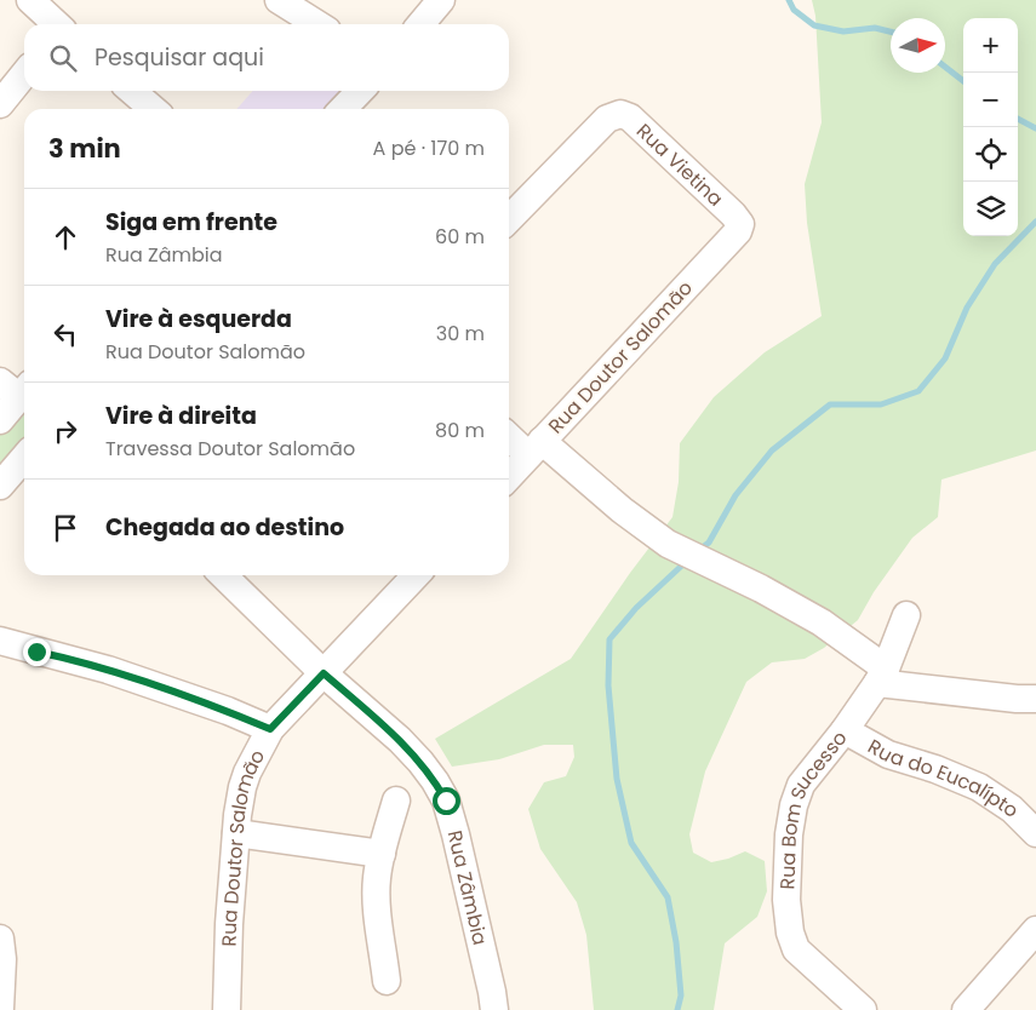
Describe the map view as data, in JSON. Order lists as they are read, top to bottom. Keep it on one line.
{"streets":{"street":["Rua Vietina","Rua Doutor Salomão","Rua do Eucalípto","Rua Bom Sucesso","Rua Zâmbia"]},"crossings":[["Rua Vietina","Rua Doutor Salomão"],["Rua Doutor Salomão","Rua Zâmbia"],["Rua do Eucalípto","Rua Bom Sucesso"]],"north":"right","page":{"map_buttons":["+","−"],"search":"Pesquisar aqui","heading":["3 min","A pé · 170 m"],"list":[["Siga em frente","Rua Zâmbia","60 m"],["Vire à esquerda","Rua Doutor Salomão","30 m"],["Vire à direita","Travessa Doutor Salomão","80 m"],"Chegada ao destino"]}}
